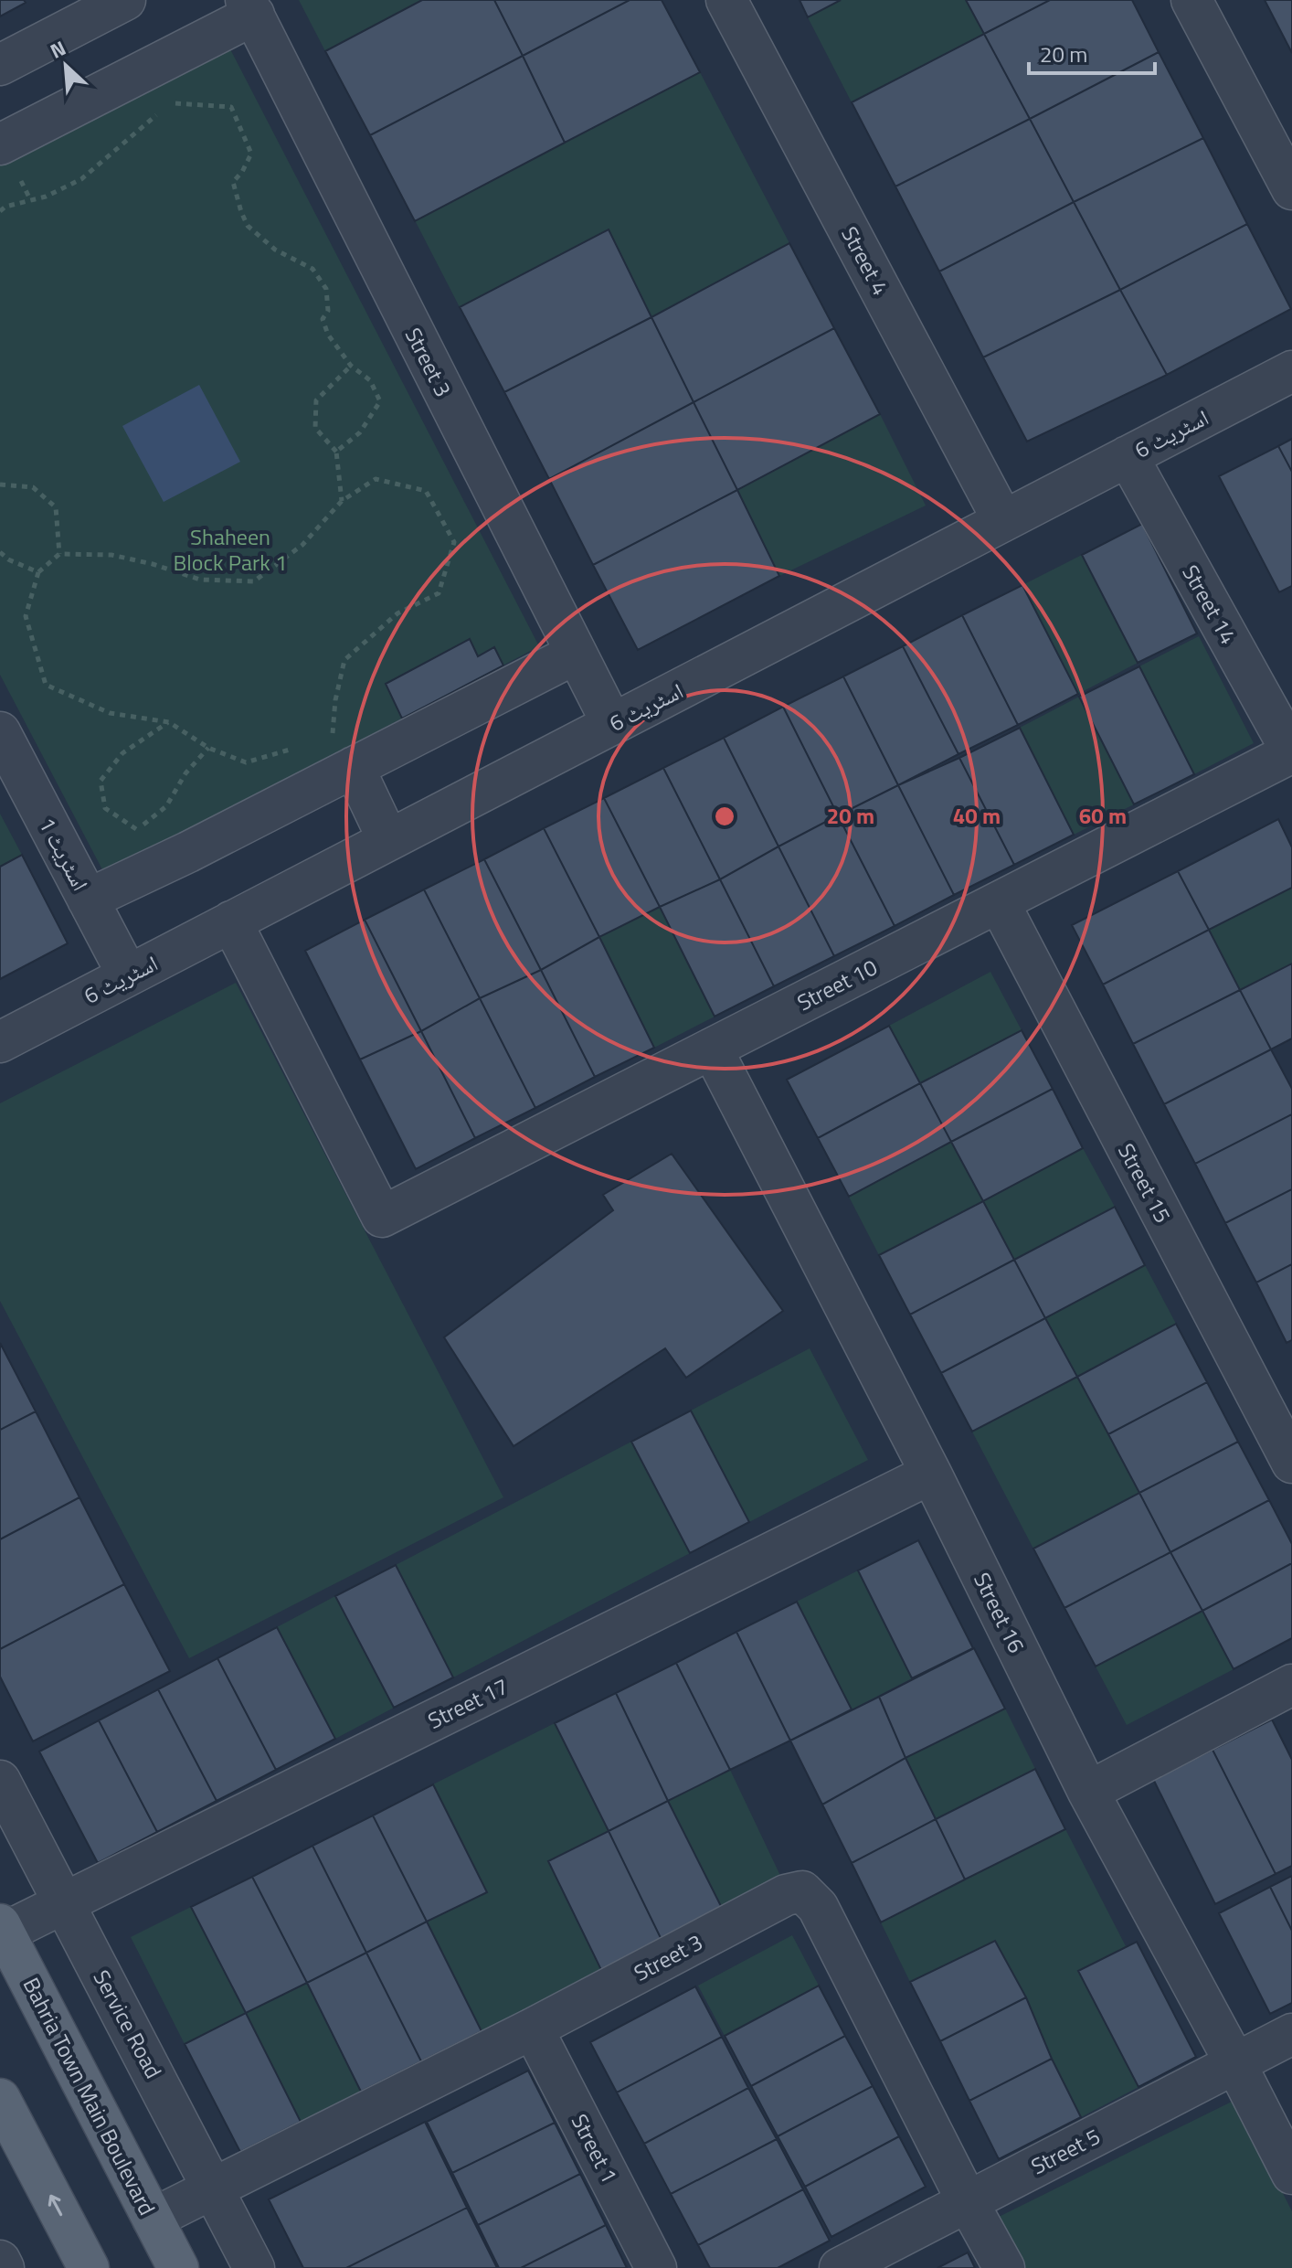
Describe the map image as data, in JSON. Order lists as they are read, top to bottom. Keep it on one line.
{"streets":{"main road":["Bahria Town Main Boulevard"],"street":["Street 4","Street 3","اسٹریٹ 6","Street 14","اسٹریٹ 1","Street 10","Street 15","Street 16","Street 17","Service Road","Street 1","Street 5"]},"crossings":[["Street 4","اسٹریٹ 6"],["Street 3","اسٹریٹ 6"],["Street 3","Service Road"],["Street 3","Bahria Town Main Boulevard"],["Street 3","Street 1"],["Street 3","Street 5"],["اسٹریٹ 6","Street 14"],["اسٹریٹ 6","اسٹریٹ 1"],["اسٹریٹ 6","Street 10"],["Street 14","Street 10"],["Street 10","Street 15"],["Street 10","Street 16"],["Street 16","Street 17"],["Street 16","Street 5"],["Street 17","Service Road"],["Street 17","Bahria Town Main Boulevard"]],"parks":["Shaheen Block Park 1"],"scale_bar":"20 m","north":"top left","rings":["20 m","40 m","60 m"]}
